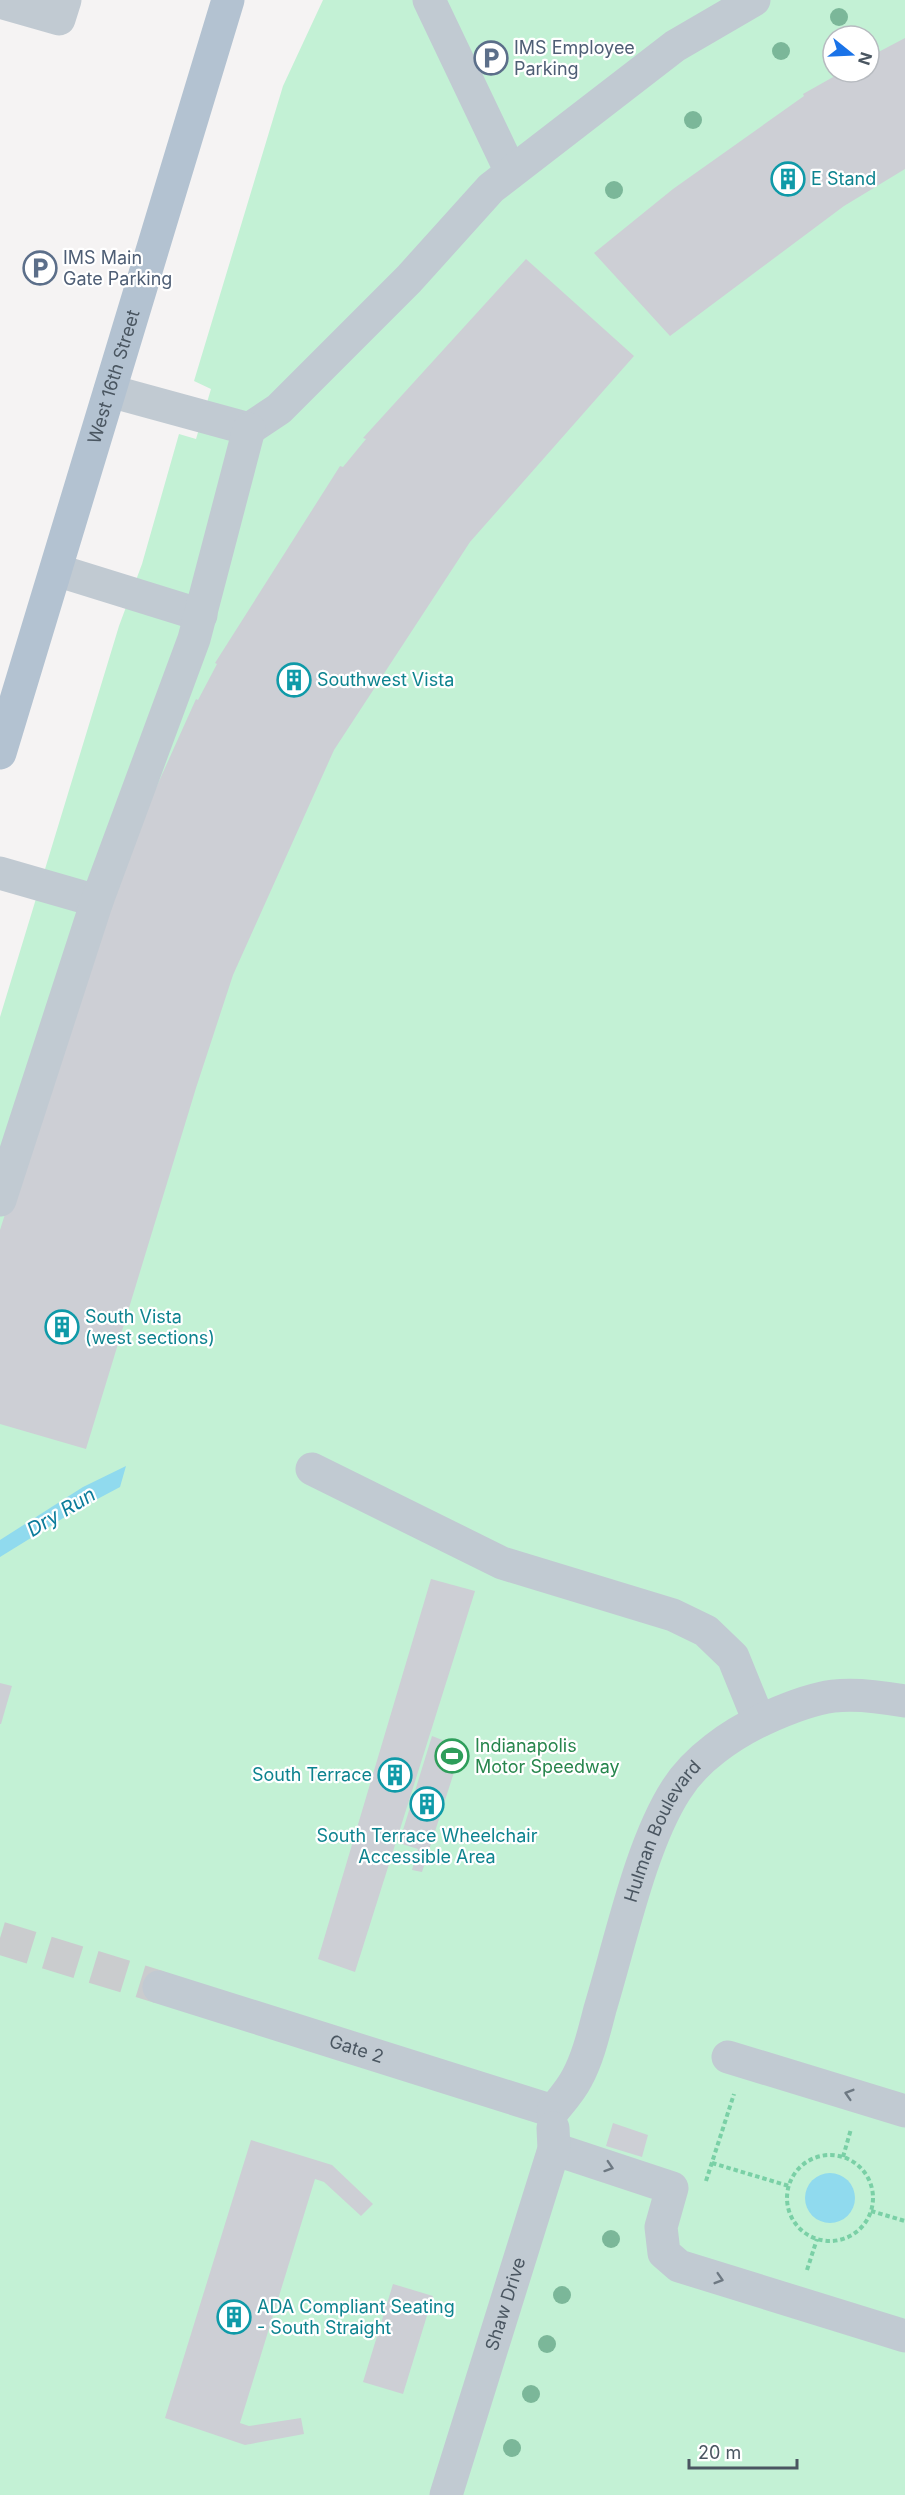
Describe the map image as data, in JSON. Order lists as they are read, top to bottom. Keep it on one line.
{"streets":{"main road":["West 16th Street"],"street":["Hulman Boulevard","Gate 2","Shaw Drive"]},"crossings":[["Hulman Boulevard","Gate 2"],["Hulman Boulevard","Shaw Drive"],["Gate 2","Shaw Drive"]],"water":["Dry Run"],"places":{"parking":["IMS Employee Parking","IMS Main Gate Parking"],"building":["E Stand","Southwest Vista","South Vista (west sections)","South Terrace","South Terrace Wheelchair Accessible Area","ADA Compliant Seating - South Straight"],"sports":["Indianapolis Motor Speedway"]},"scale_bar":"20 m","north":"right"}
